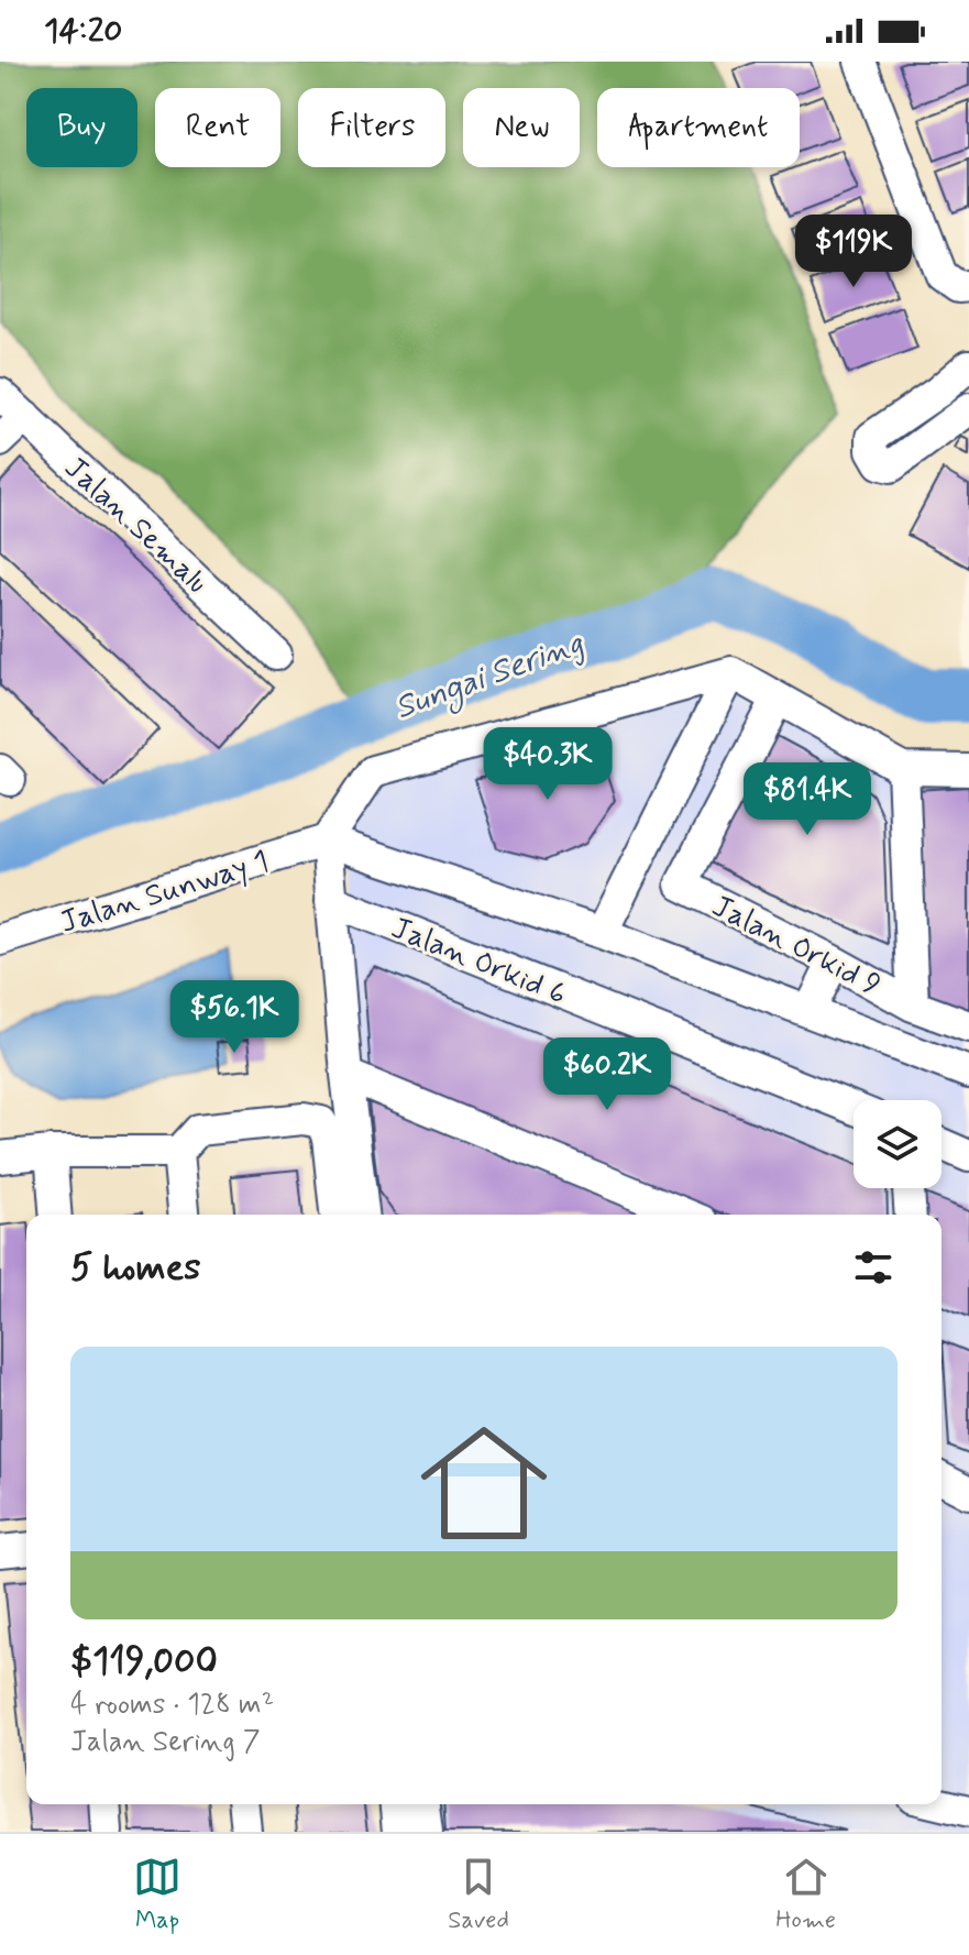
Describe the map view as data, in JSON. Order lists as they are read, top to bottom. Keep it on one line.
{"streets":{"street":["Jalan Semalu","Jalan Sunway 1","Jalan Orkid 9","Jalan Orkid 6"]},"water":["Sungai Sering"],"page":{"status":"14:20","chip":["Buy","Rent","Filters","New","Apartment"],"price":["$119K","$40.3K","$81.4K","$56.1K","$60.2K"],"heading":"5 homes","list":[{"name":"$119,000","note":"4 rooms · 128 m² · Jalan Sering 7"}],"tabs":["Map","Saved","Home"]}}
